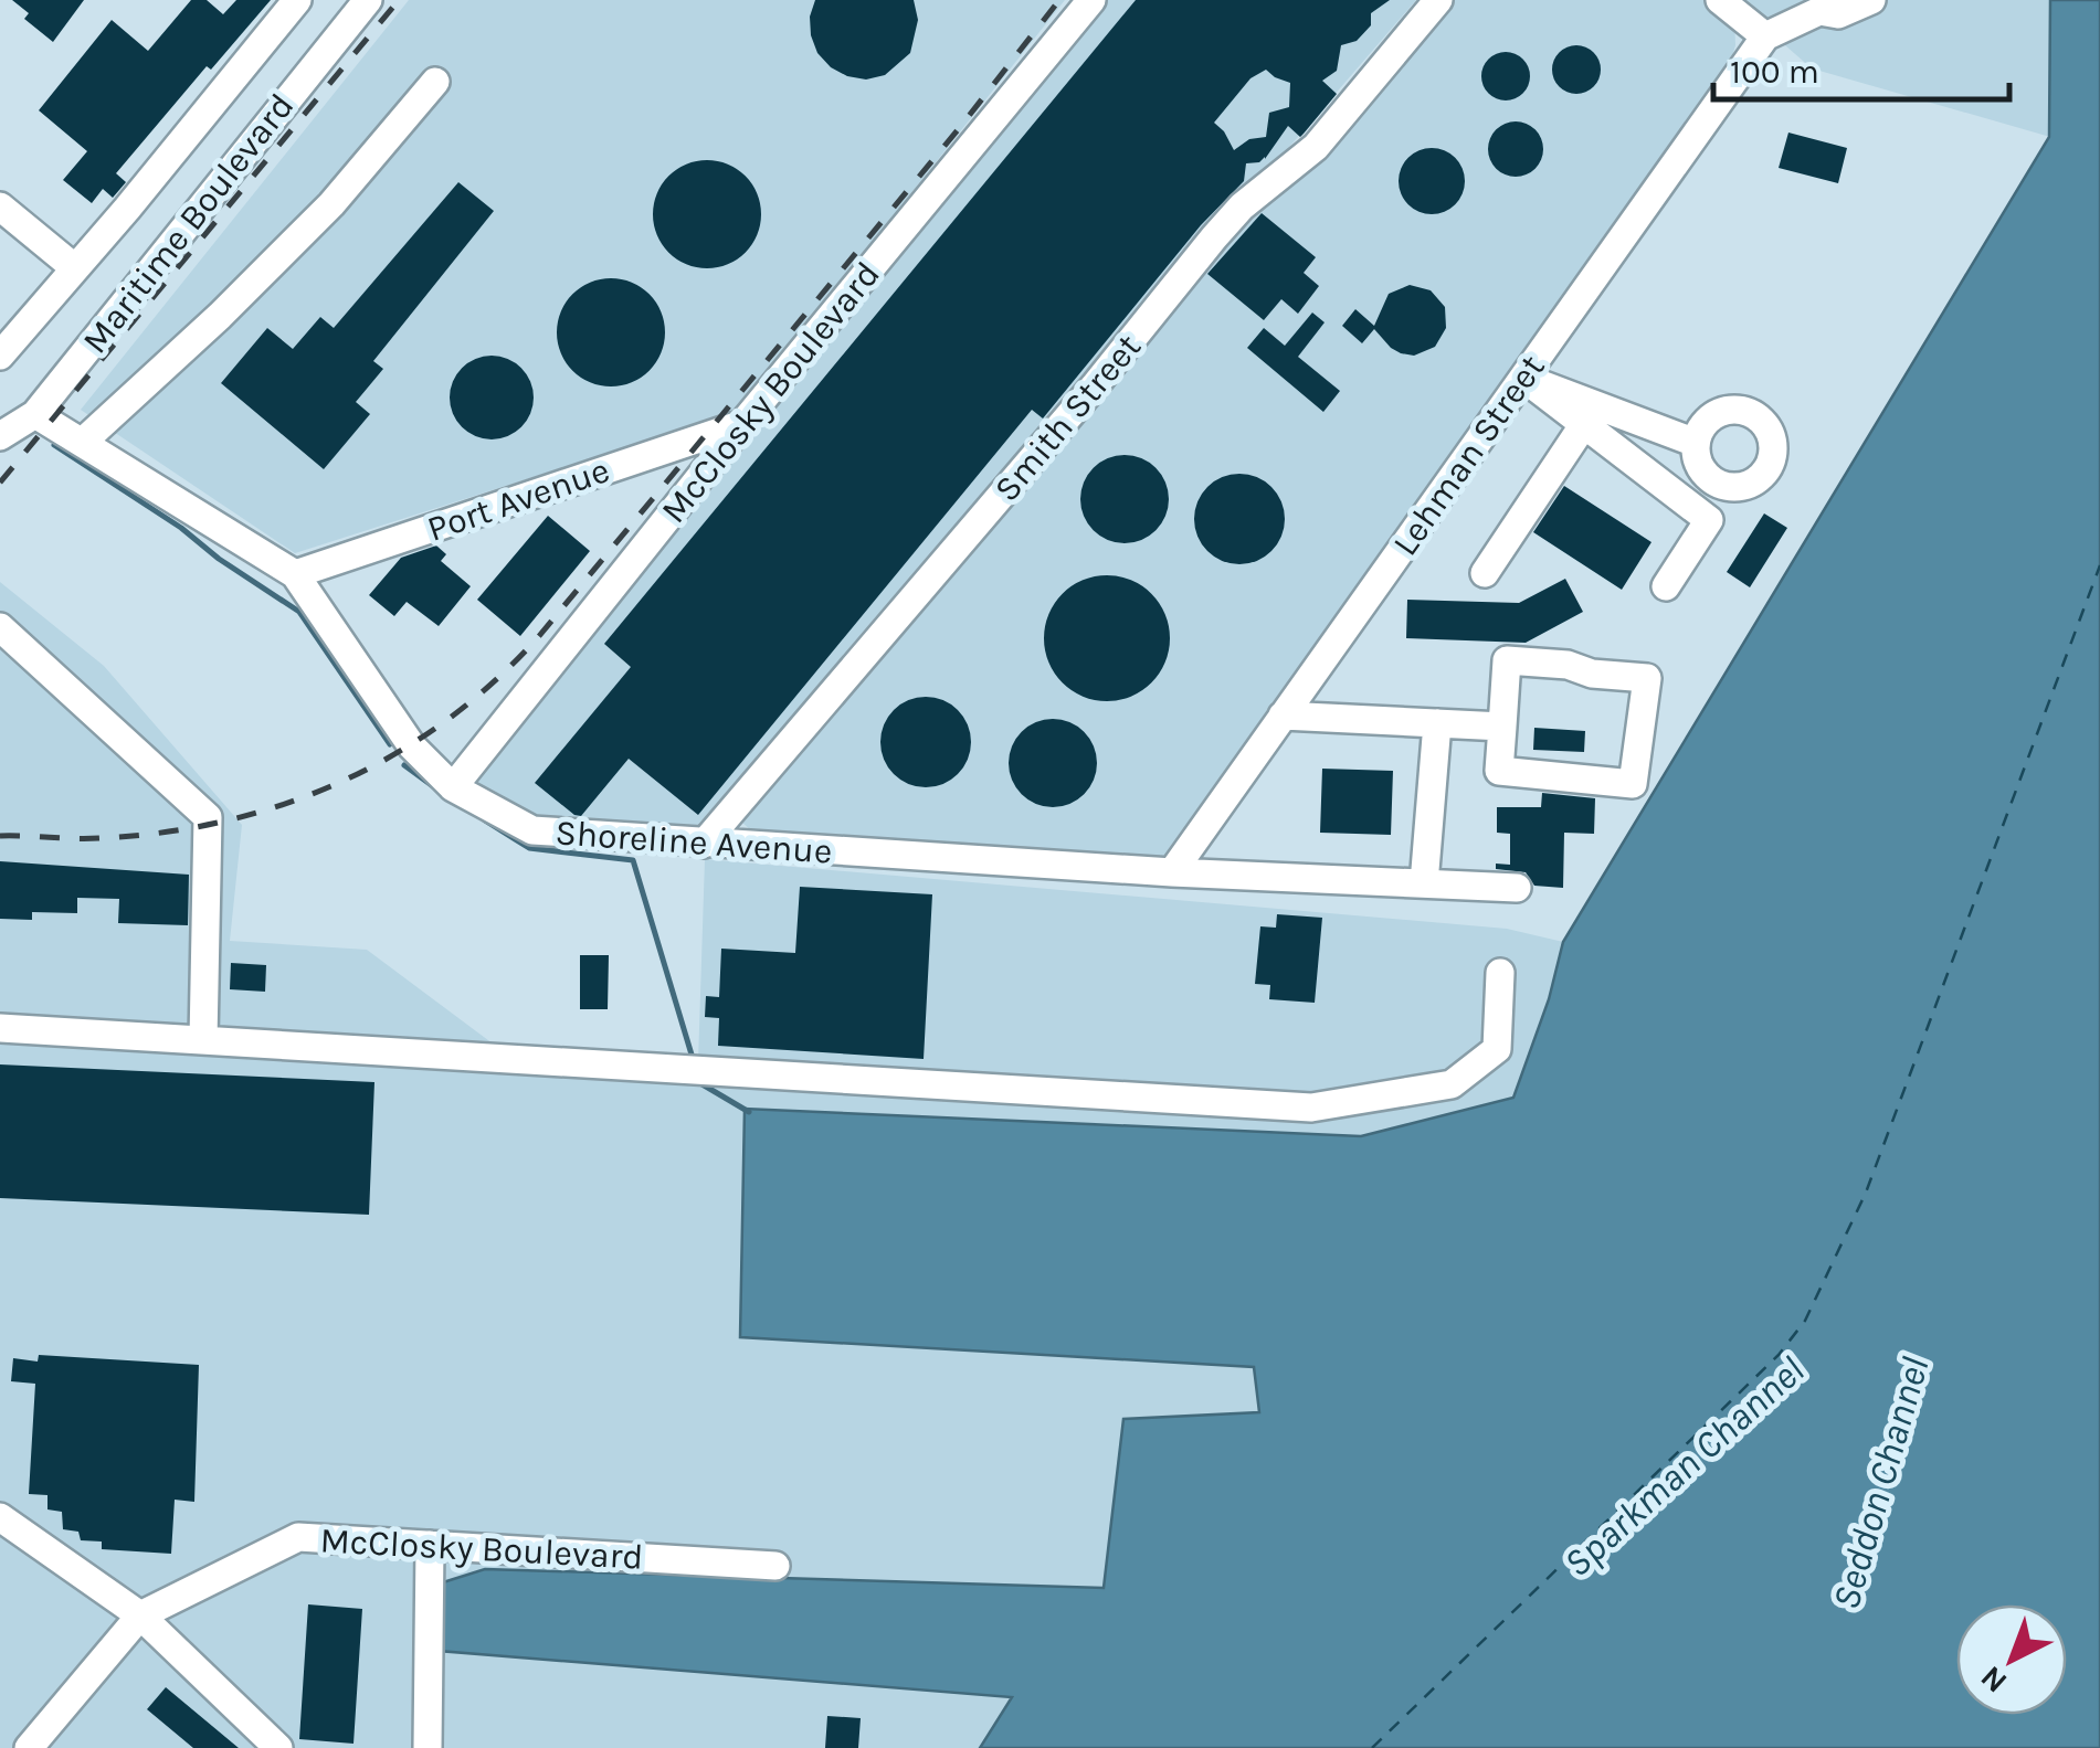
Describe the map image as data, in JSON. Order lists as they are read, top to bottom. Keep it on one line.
{"streets":{"street":["Maritime Boulevard","McClosky Boulevard","Smith Street","Lehman Street","Port Avenue","Shoreline Avenue"]},"crossings":[["Maritime Boulevard","Shoreline Avenue"],["McClosky Boulevard","Port Avenue"],["McClosky Boulevard","Shoreline Avenue"],["Smith Street","Shoreline Avenue"],["Lehman Street","Shoreline Avenue"],["Port Avenue","Shoreline Avenue"]],"water":["Sparkman Channel","Seddon Channel"],"scale_bar":"100 m","north":"bottom left"}
